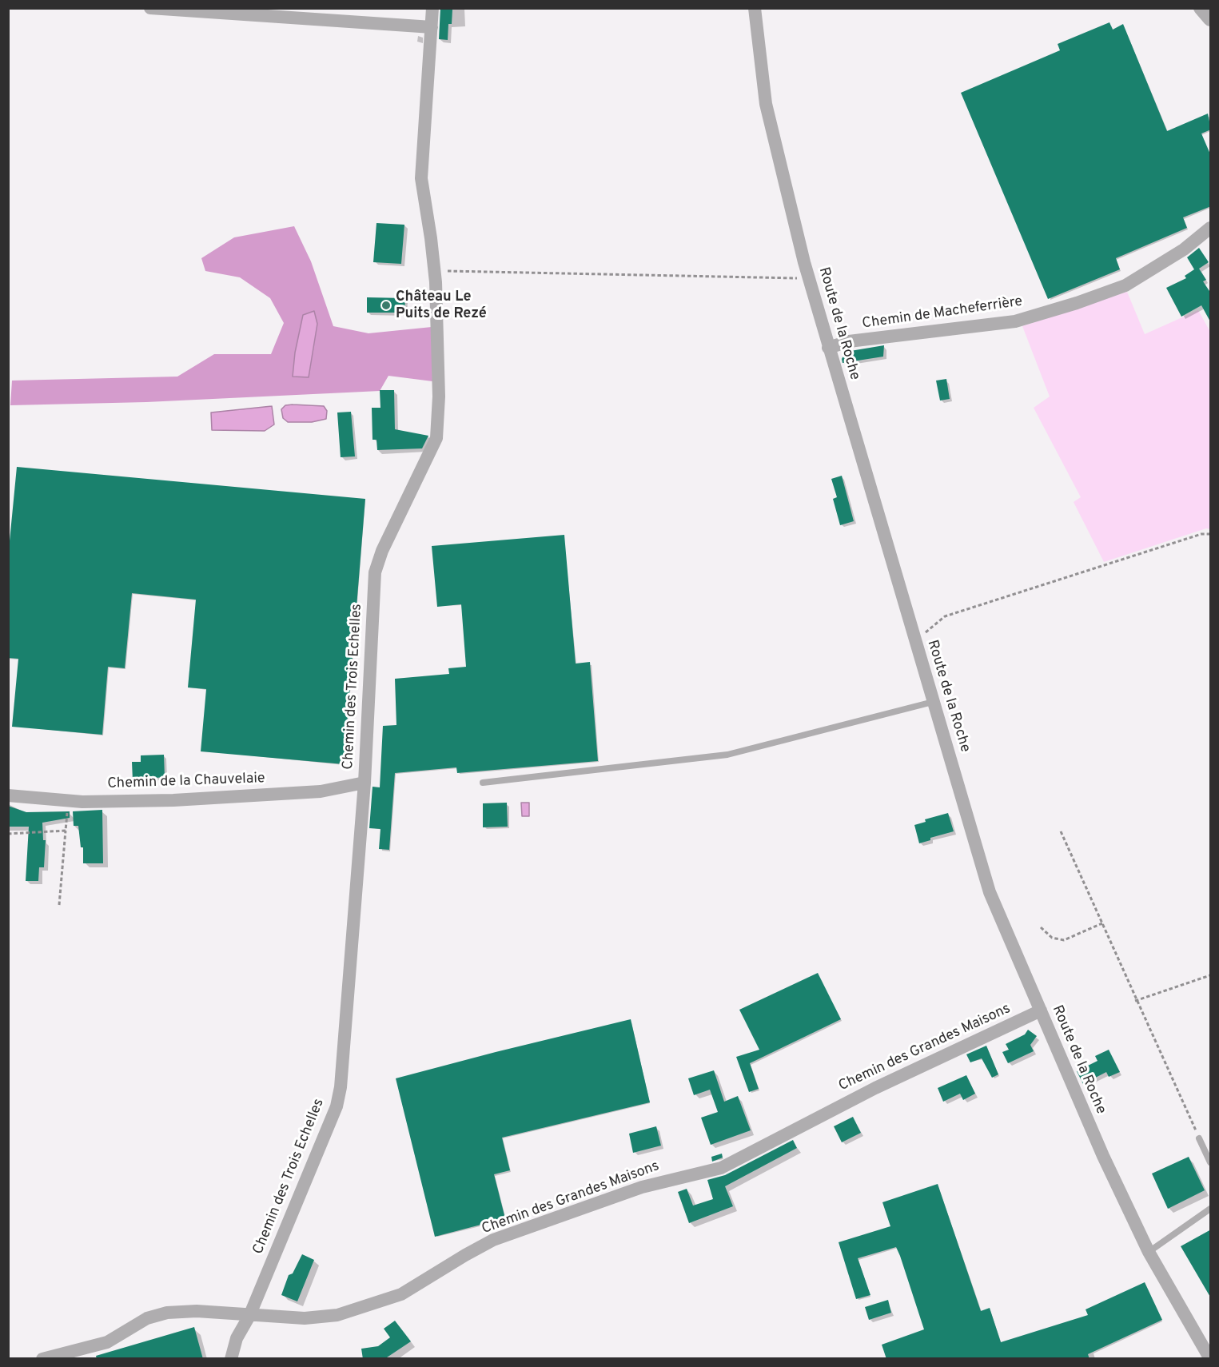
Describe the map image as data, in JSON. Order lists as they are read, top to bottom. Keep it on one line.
{"streets":{"street":["Chemin de Macheferrière","Route de la Roche","Chemin des Trois Echelles","Chemin de la Chauvelaie","Chemin des Grandes Maisons"]},"crossings":[["Chemin de Macheferrière","Route de la Roche"],["Route de la Roche","Chemin des Grandes Maisons"],["Chemin des Trois Echelles","Chemin de la Chauvelaie"],["Chemin des Trois Echelles","Chemin des Grandes Maisons"]],"places":["Château Le Puits de Rezé"]}
